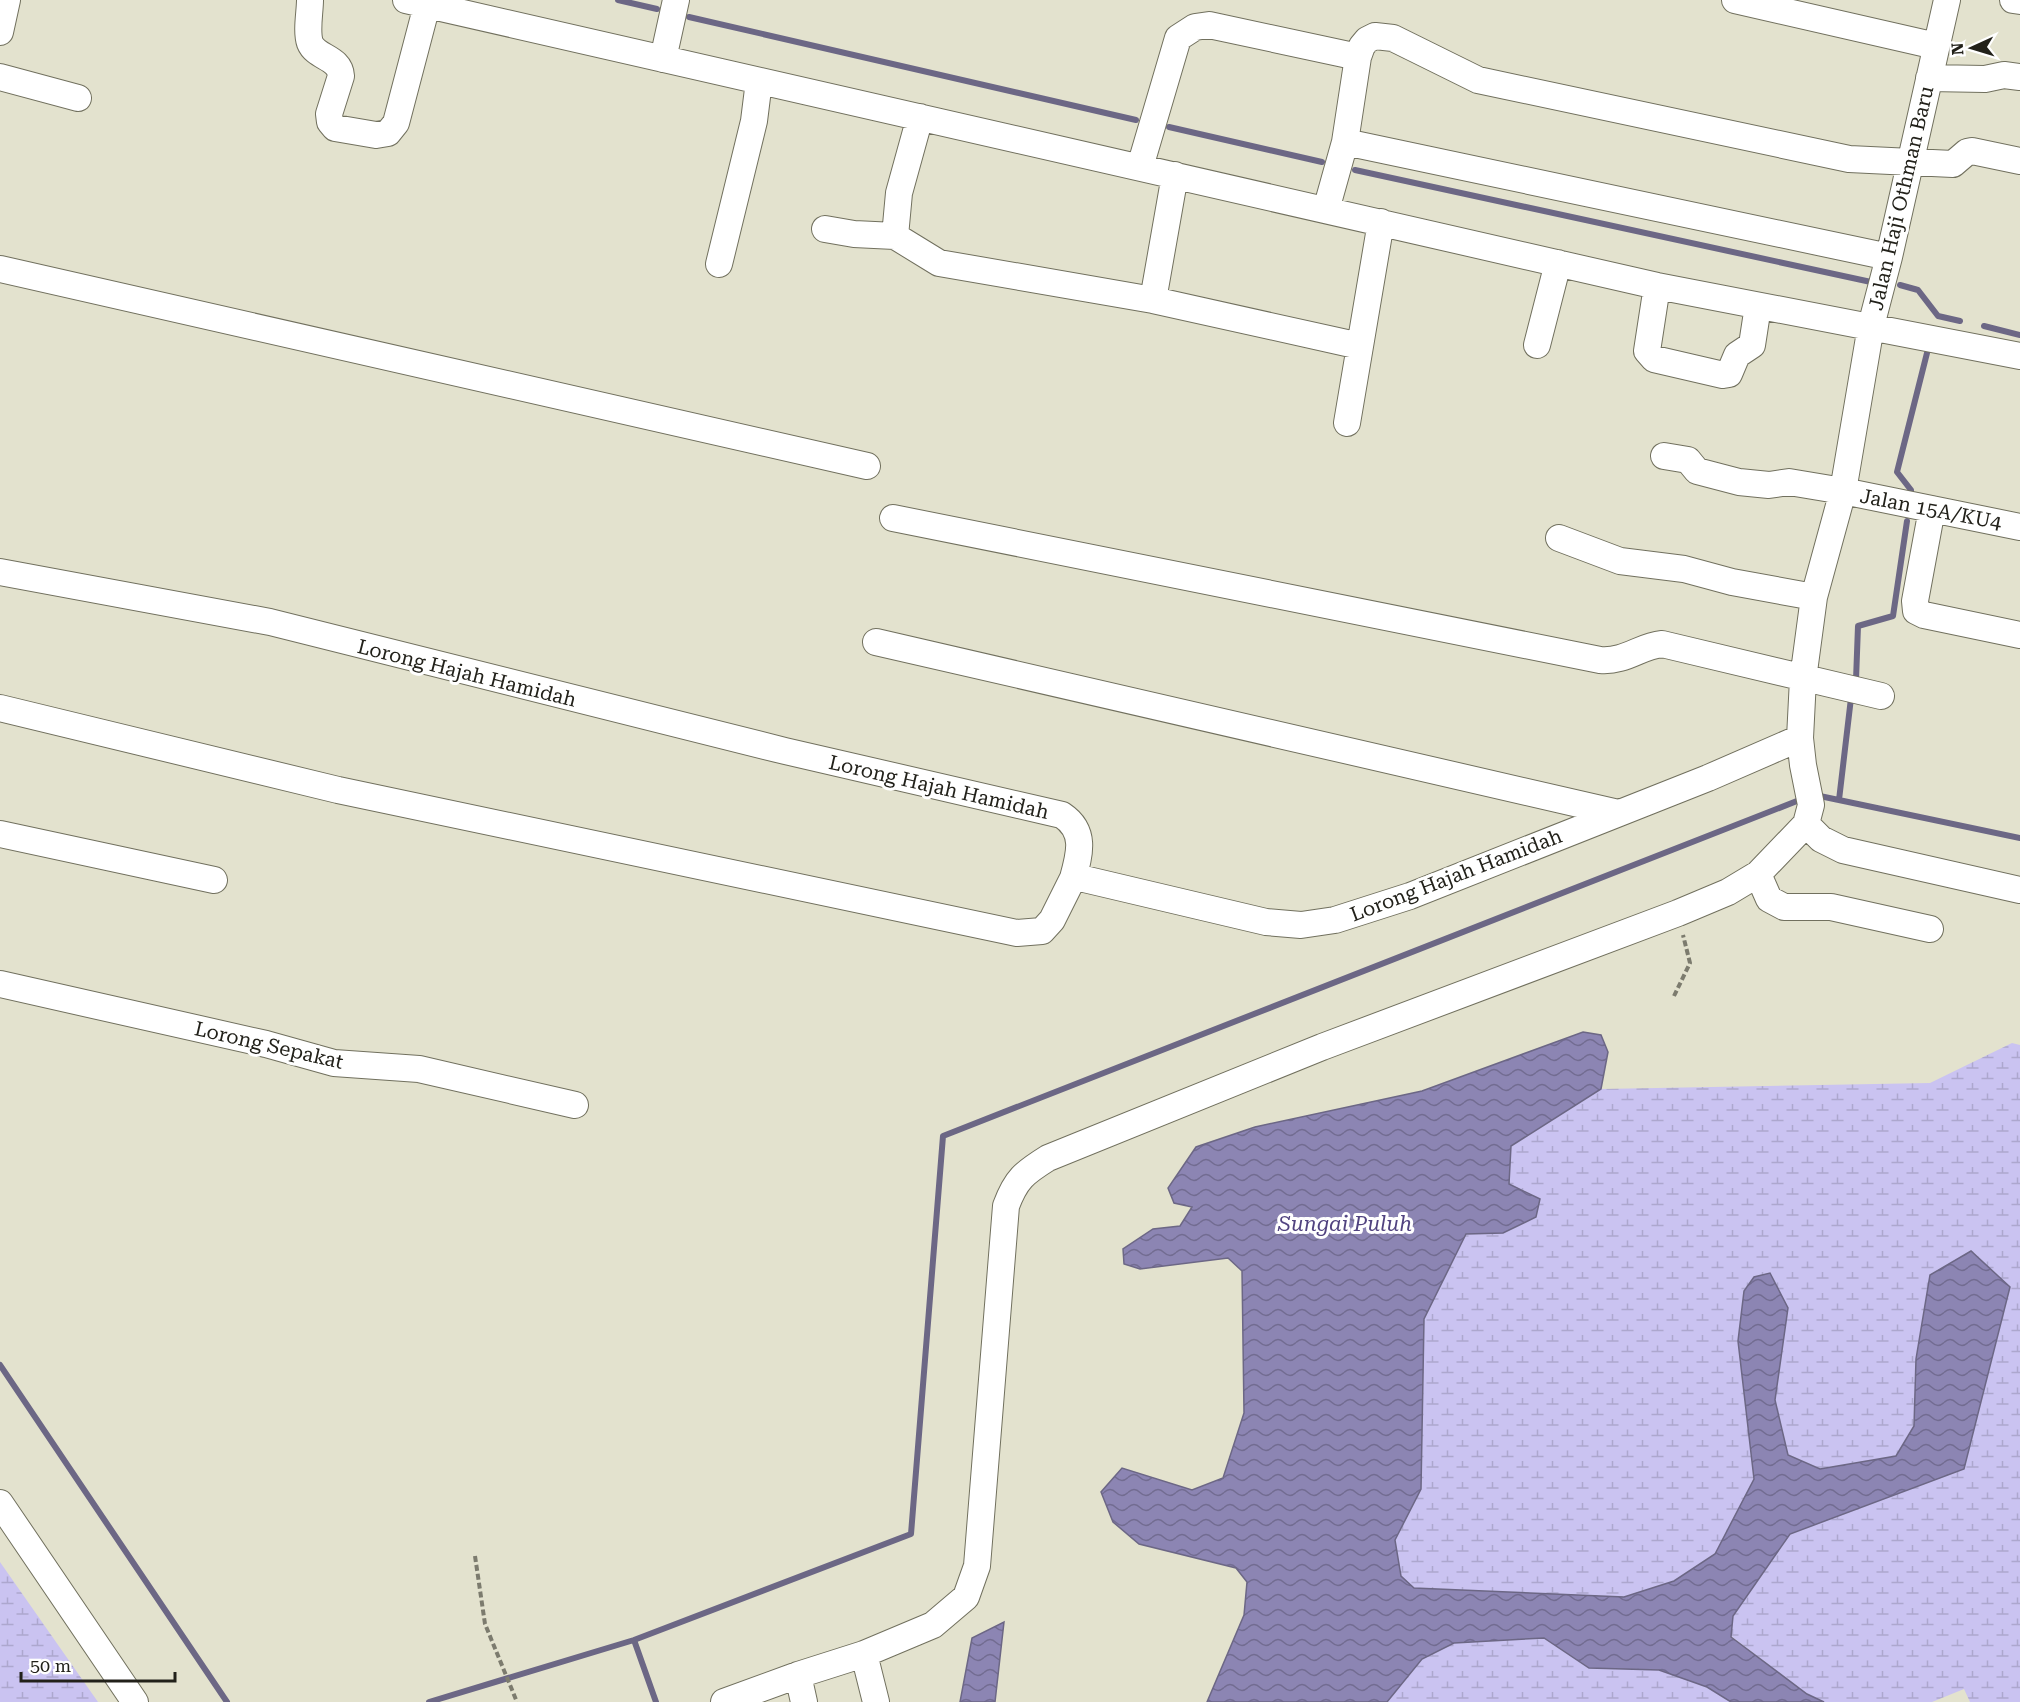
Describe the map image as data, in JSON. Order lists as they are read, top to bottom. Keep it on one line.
{"streets":{"street":["Jalan Haji Othman Baru","Jalan 15A/KU4","Lorong Hajah Hamidah","Lorong Sepakat"]},"crossings":[["Jalan Haji Othman Baru","Jalan 15A/KU4"],["Jalan Haji Othman Baru","Lorong Hajah Hamidah"]],"water":["Sungai Puluh"],"scale_bar":"50 m","north":"left"}
